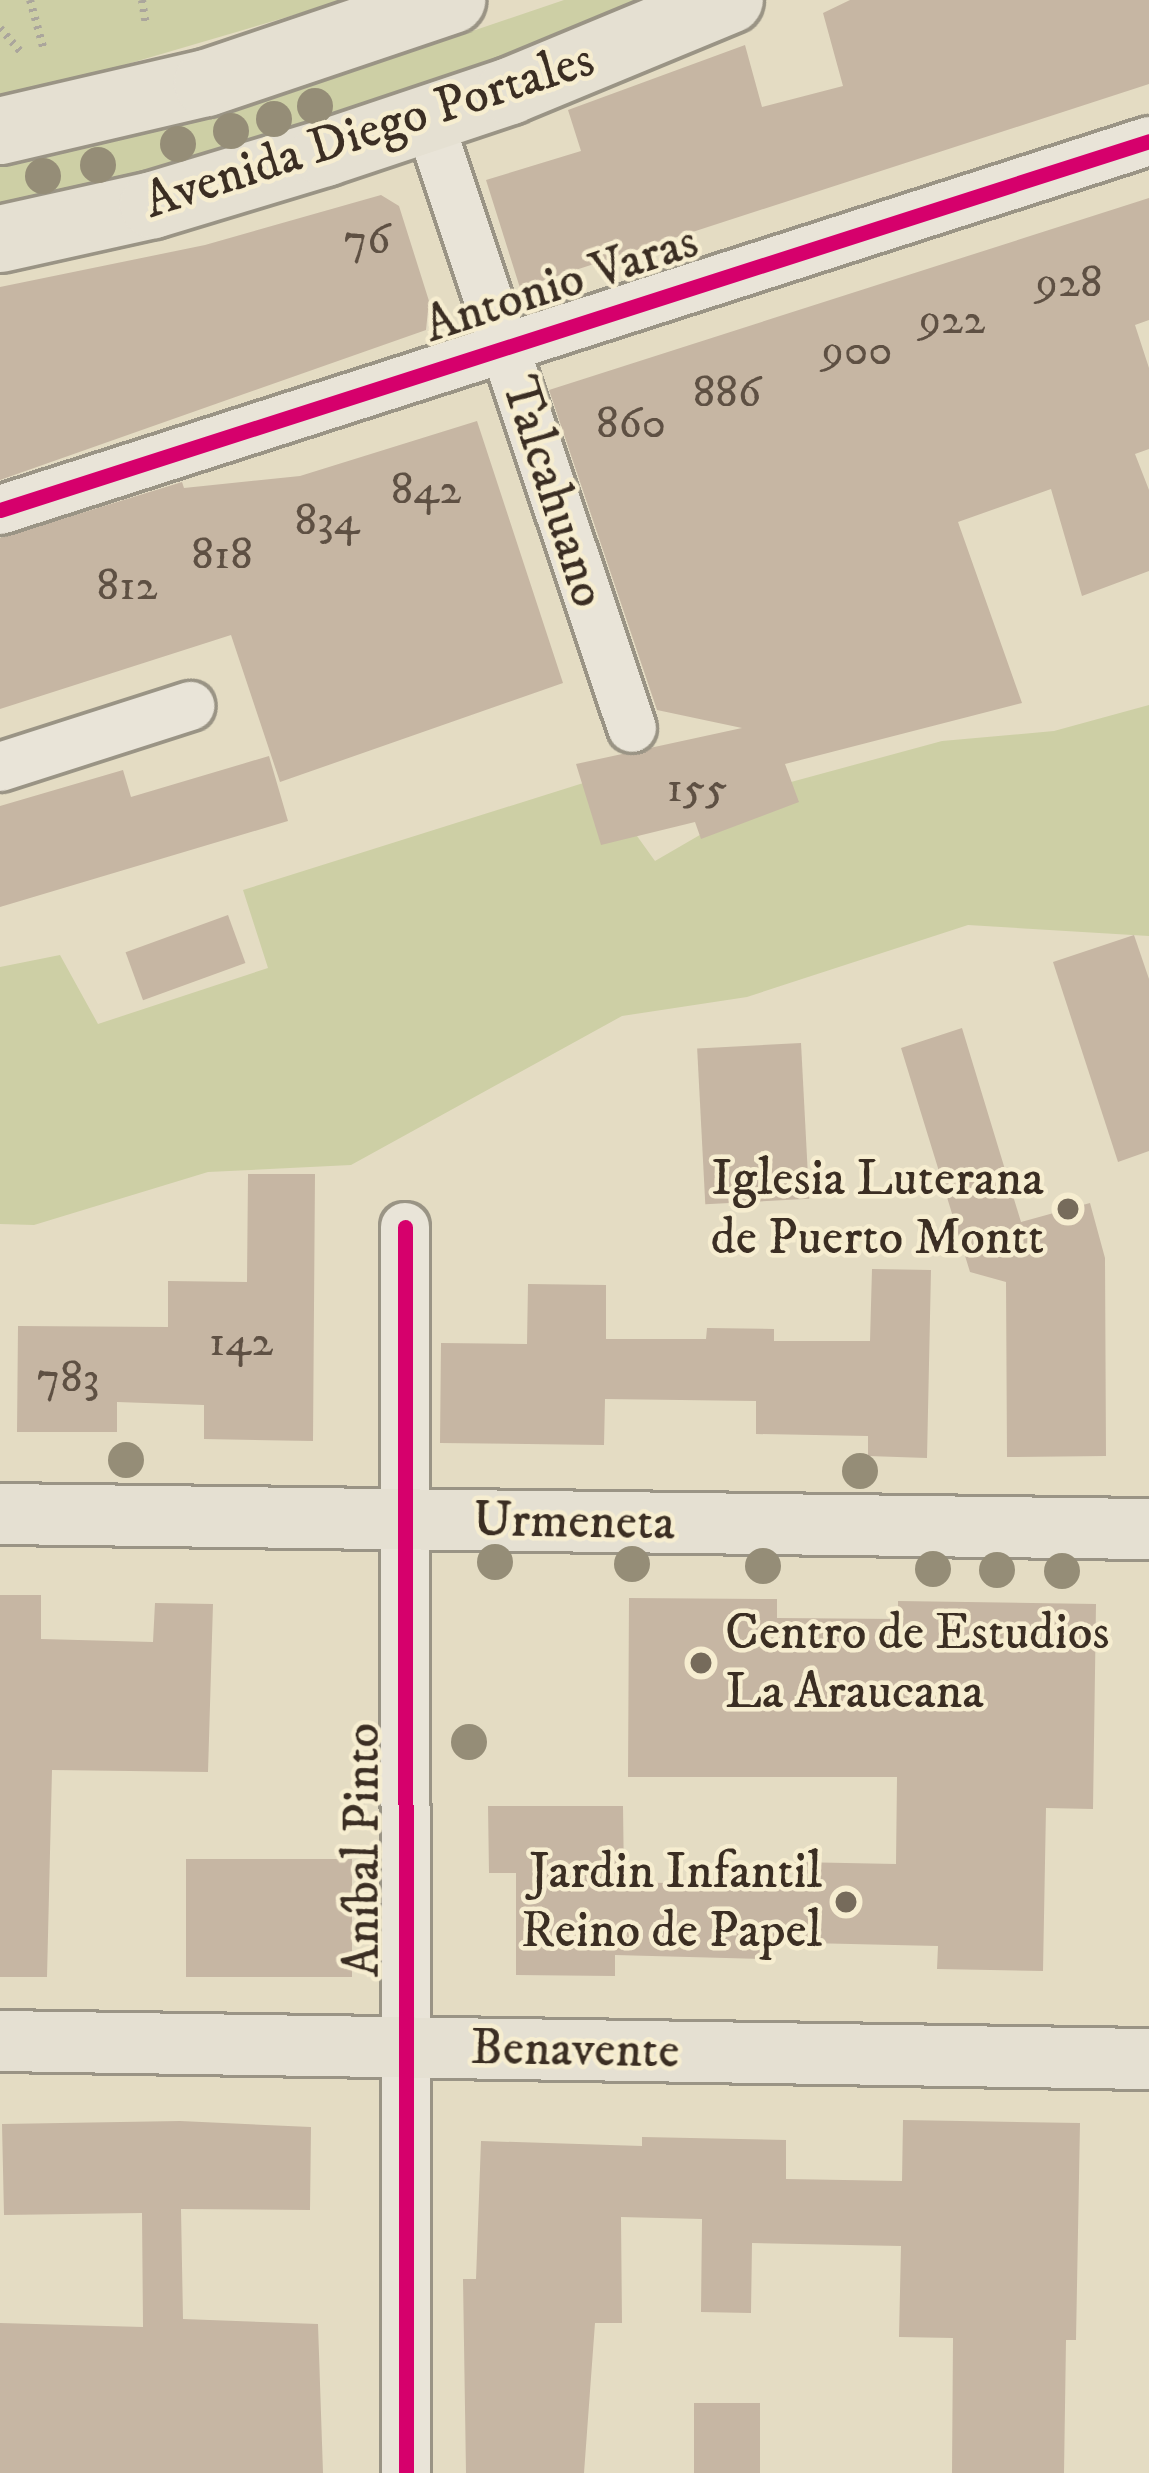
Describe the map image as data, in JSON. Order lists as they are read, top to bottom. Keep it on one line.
{"streets":{"highway":["Avenida Diego Portales"],"main road":["Urmeneta","Benavente"],"street":["Antonio Varas","Talcahuano","Aníbal Pinto"]},"crossings":[["Avenida Diego Portales","Talcahuano"],["Antonio Varas","Talcahuano"],["Urmeneta","Aníbal Pinto"],["Aníbal Pinto","Benavente"]],"places":["Iglesia Luterana de Puerto Montt","Centro de Estudios La Araucana","Jardin Infantil Reino de Papel"],"house_numbers":["76","928","922","900","886","860","842","834","818","812","155","142","783"]}
